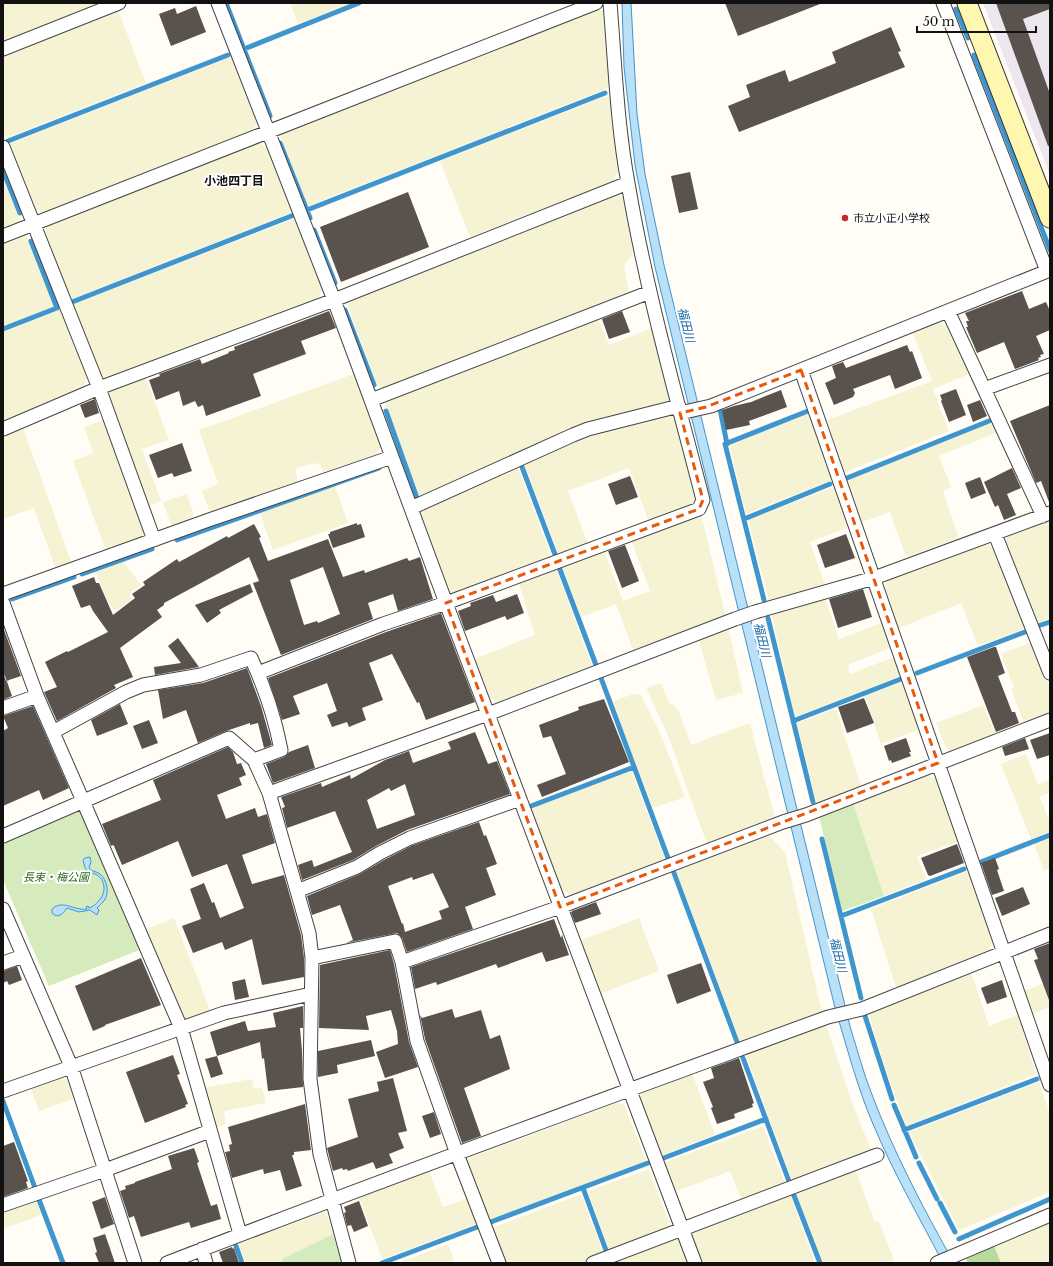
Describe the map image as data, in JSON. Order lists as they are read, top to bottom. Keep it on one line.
{"districts":["小池四丁目"],"water":["福田川"],"parks":["長束・梅公園"],"places":["市立小正小学校"],"scale_bar":"50 m"}
